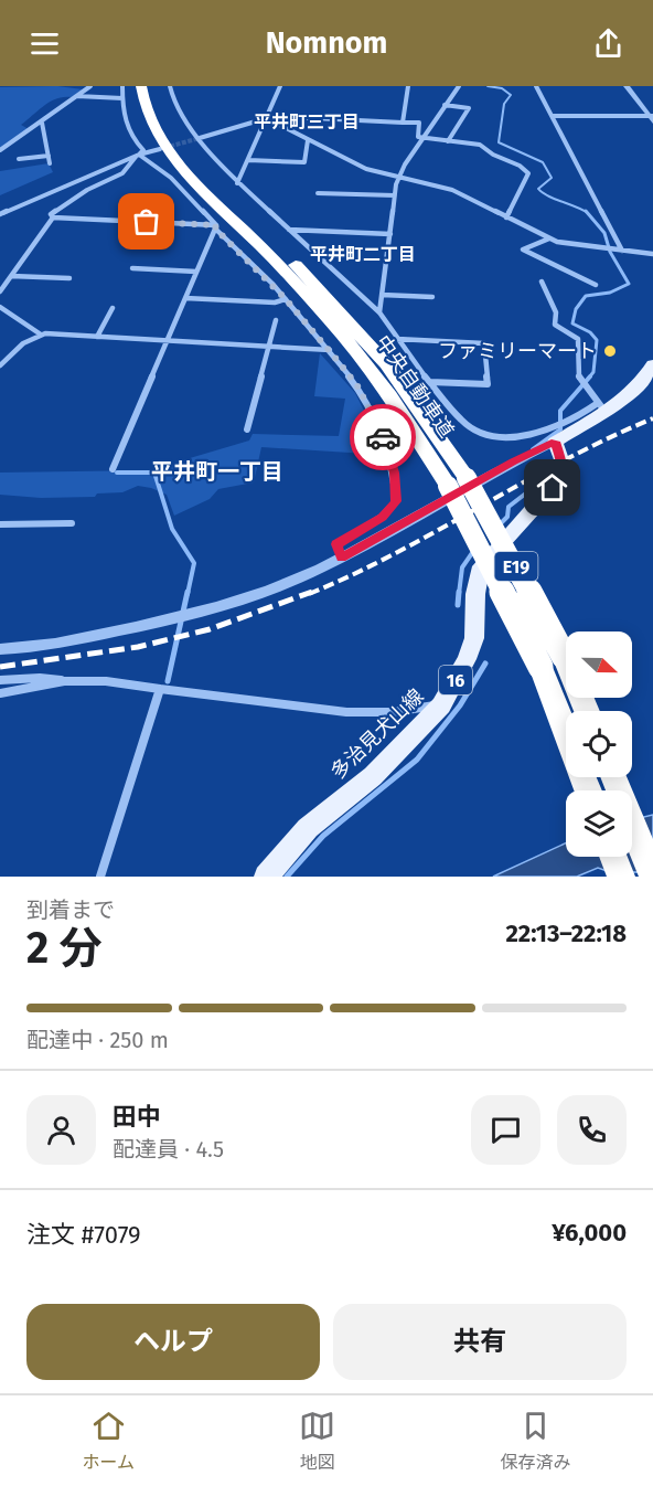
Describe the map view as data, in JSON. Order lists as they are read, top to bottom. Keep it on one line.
{"streets":{"highway":["中央自動車道","E19"],"main road":["16","多治見犬山線"]},"districts":["平井町三丁目","平井町二丁目","平井町一丁目"],"places":["ファミリーマート"],"north":"right","page":{"header":"Nomnom","heading":["2 分","到着まで","22:13–22:18"],"panel":["田中","配達員 · 4.5","注文 #7079","¥6,000"],"bar":"配達中 · 250 m","buttons":["ヘルプ","共有"],"tabs":["ホーム","地図","保存済み"]}}
